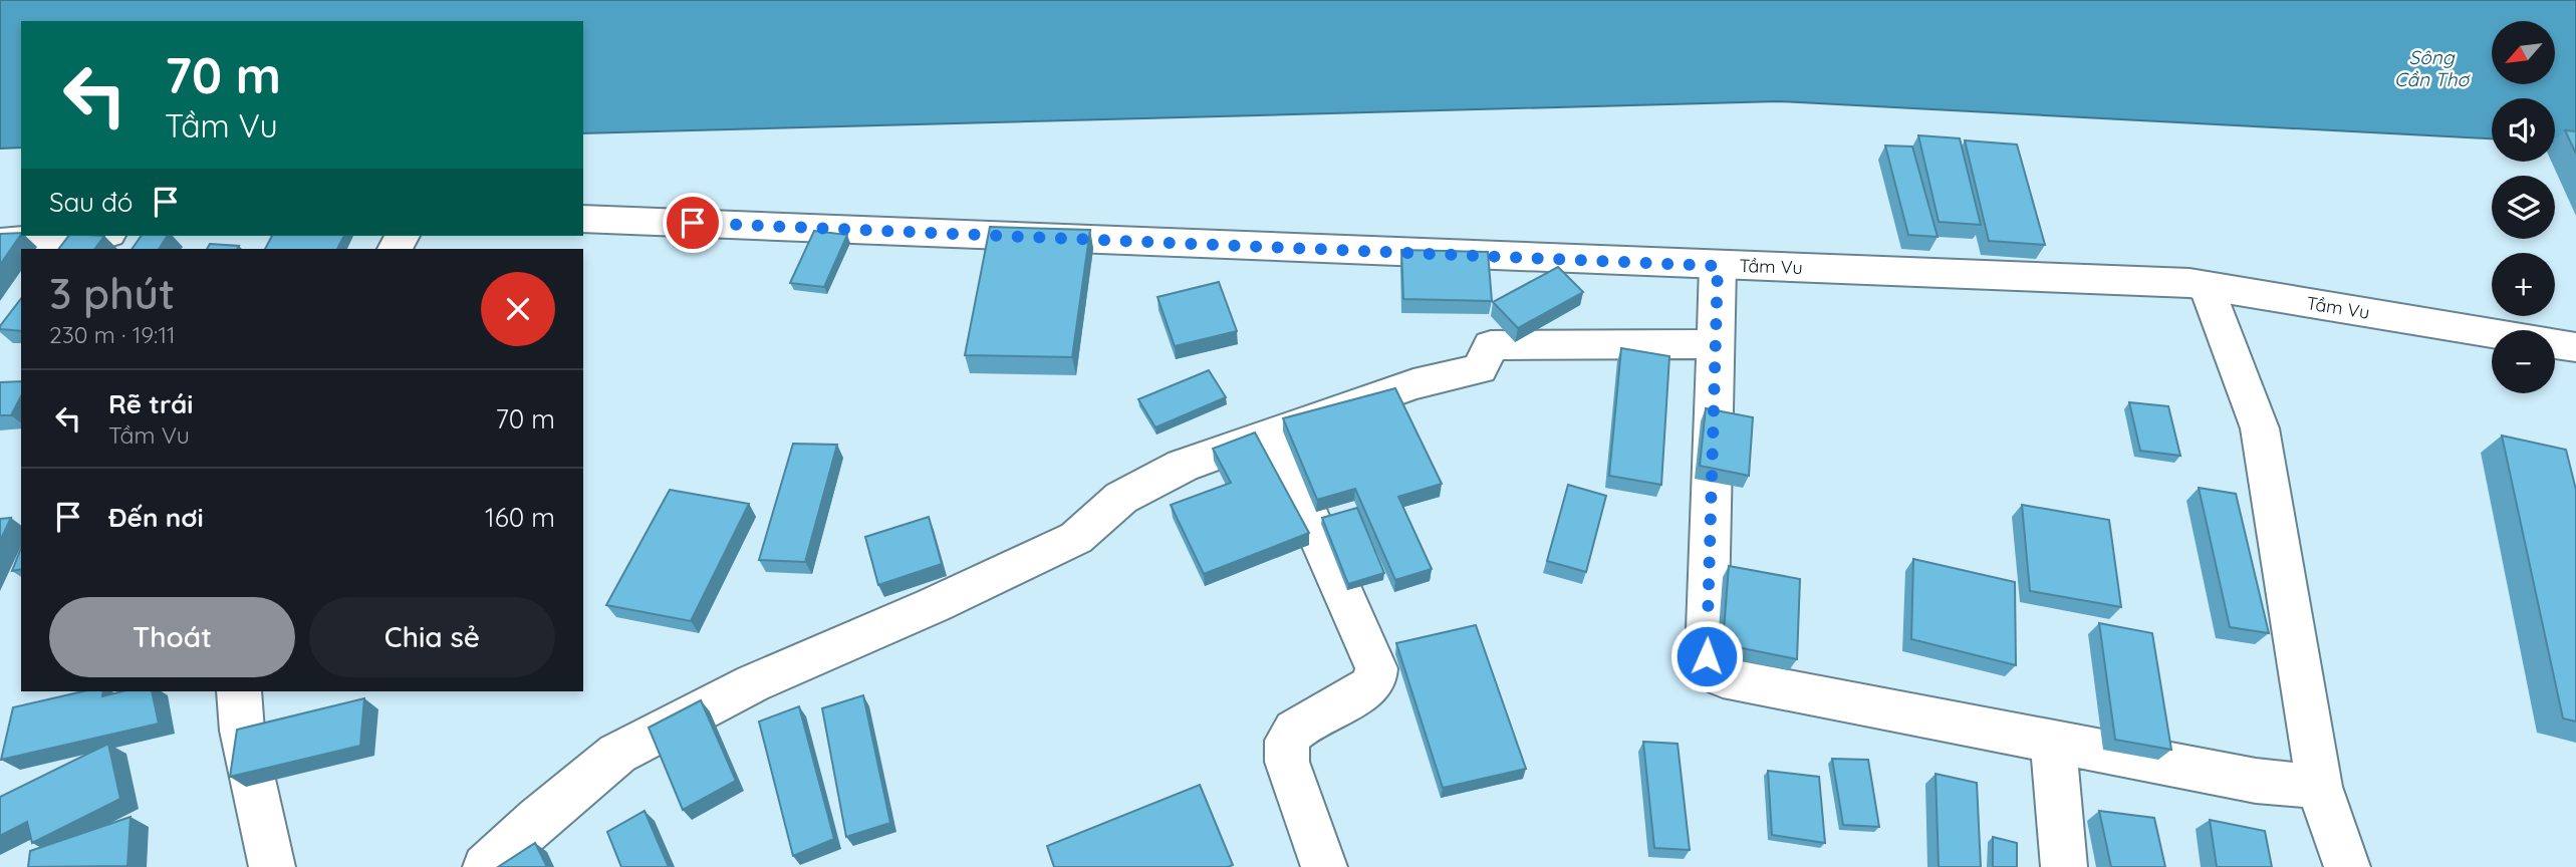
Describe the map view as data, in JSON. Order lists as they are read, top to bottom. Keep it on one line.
{"streets":{"street":["Tầm Vu"]},"water":["Sông Cần Thơ"],"north":"bottom left","page":{"map_buttons":["+","−"],"turn":["70 m","Tầm Vu"],"then":"Sau đó","heading":["3 phút","230 m · 19:11"],"list":[{"name":"Rẽ trái","note":"Tầm Vu","value":"70 m"},{"name":"Đến nơi","value":"160 m"}],"buttons":["Thoát","Chia sẻ"]}}
